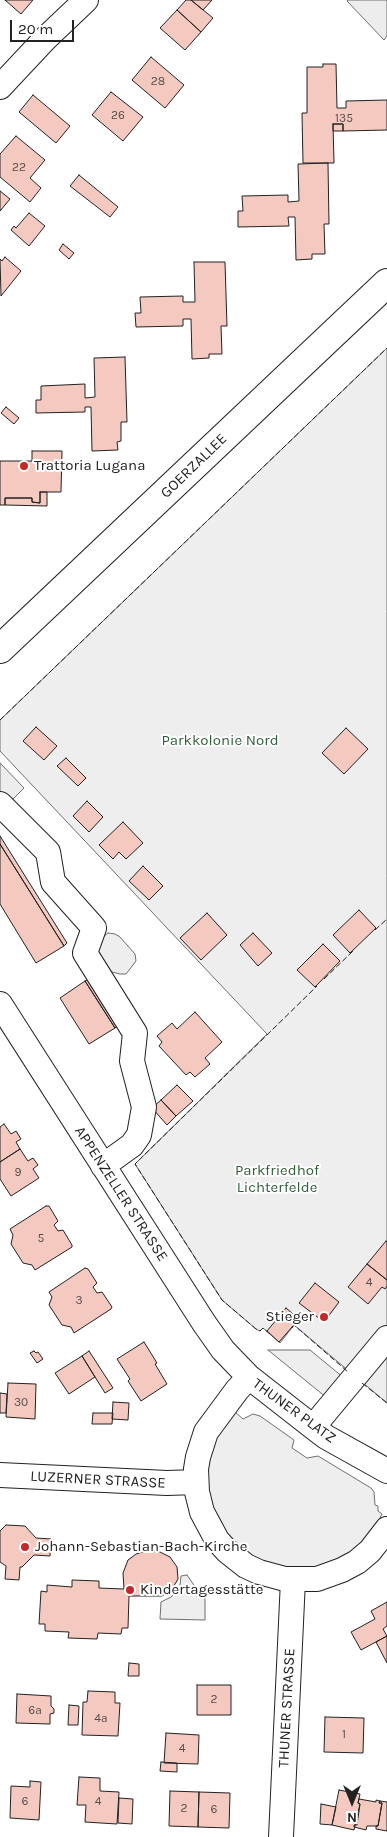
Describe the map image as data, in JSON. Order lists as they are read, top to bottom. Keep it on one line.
{"streets":{"main road":["GOERZALLEE"],"street":["APPENZELLER STRASSE","THUNER PLATZ","LUZERNER STRASSE","THUNER STRASSE"]},"crossings":[["APPENZELLER STRASSE","THUNER PLATZ"],["THUNER PLATZ","LUZERNER STRASSE"],["THUNER PLATZ","THUNER STRASSE"]],"parks":["Parkkolonie Nord","Parkfriedhof Lichterfelde"],"places":["Trattoria Lugana","Stieger","Johann-Sebastian-Bach-Kirche","Kindertagesstätte"],"house_numbers":["28","26","135","22","9","5","4","3","30","2","6a","4a","1","4","6","4","2","6"],"scale_bar":"20 m","north":"bottom"}
